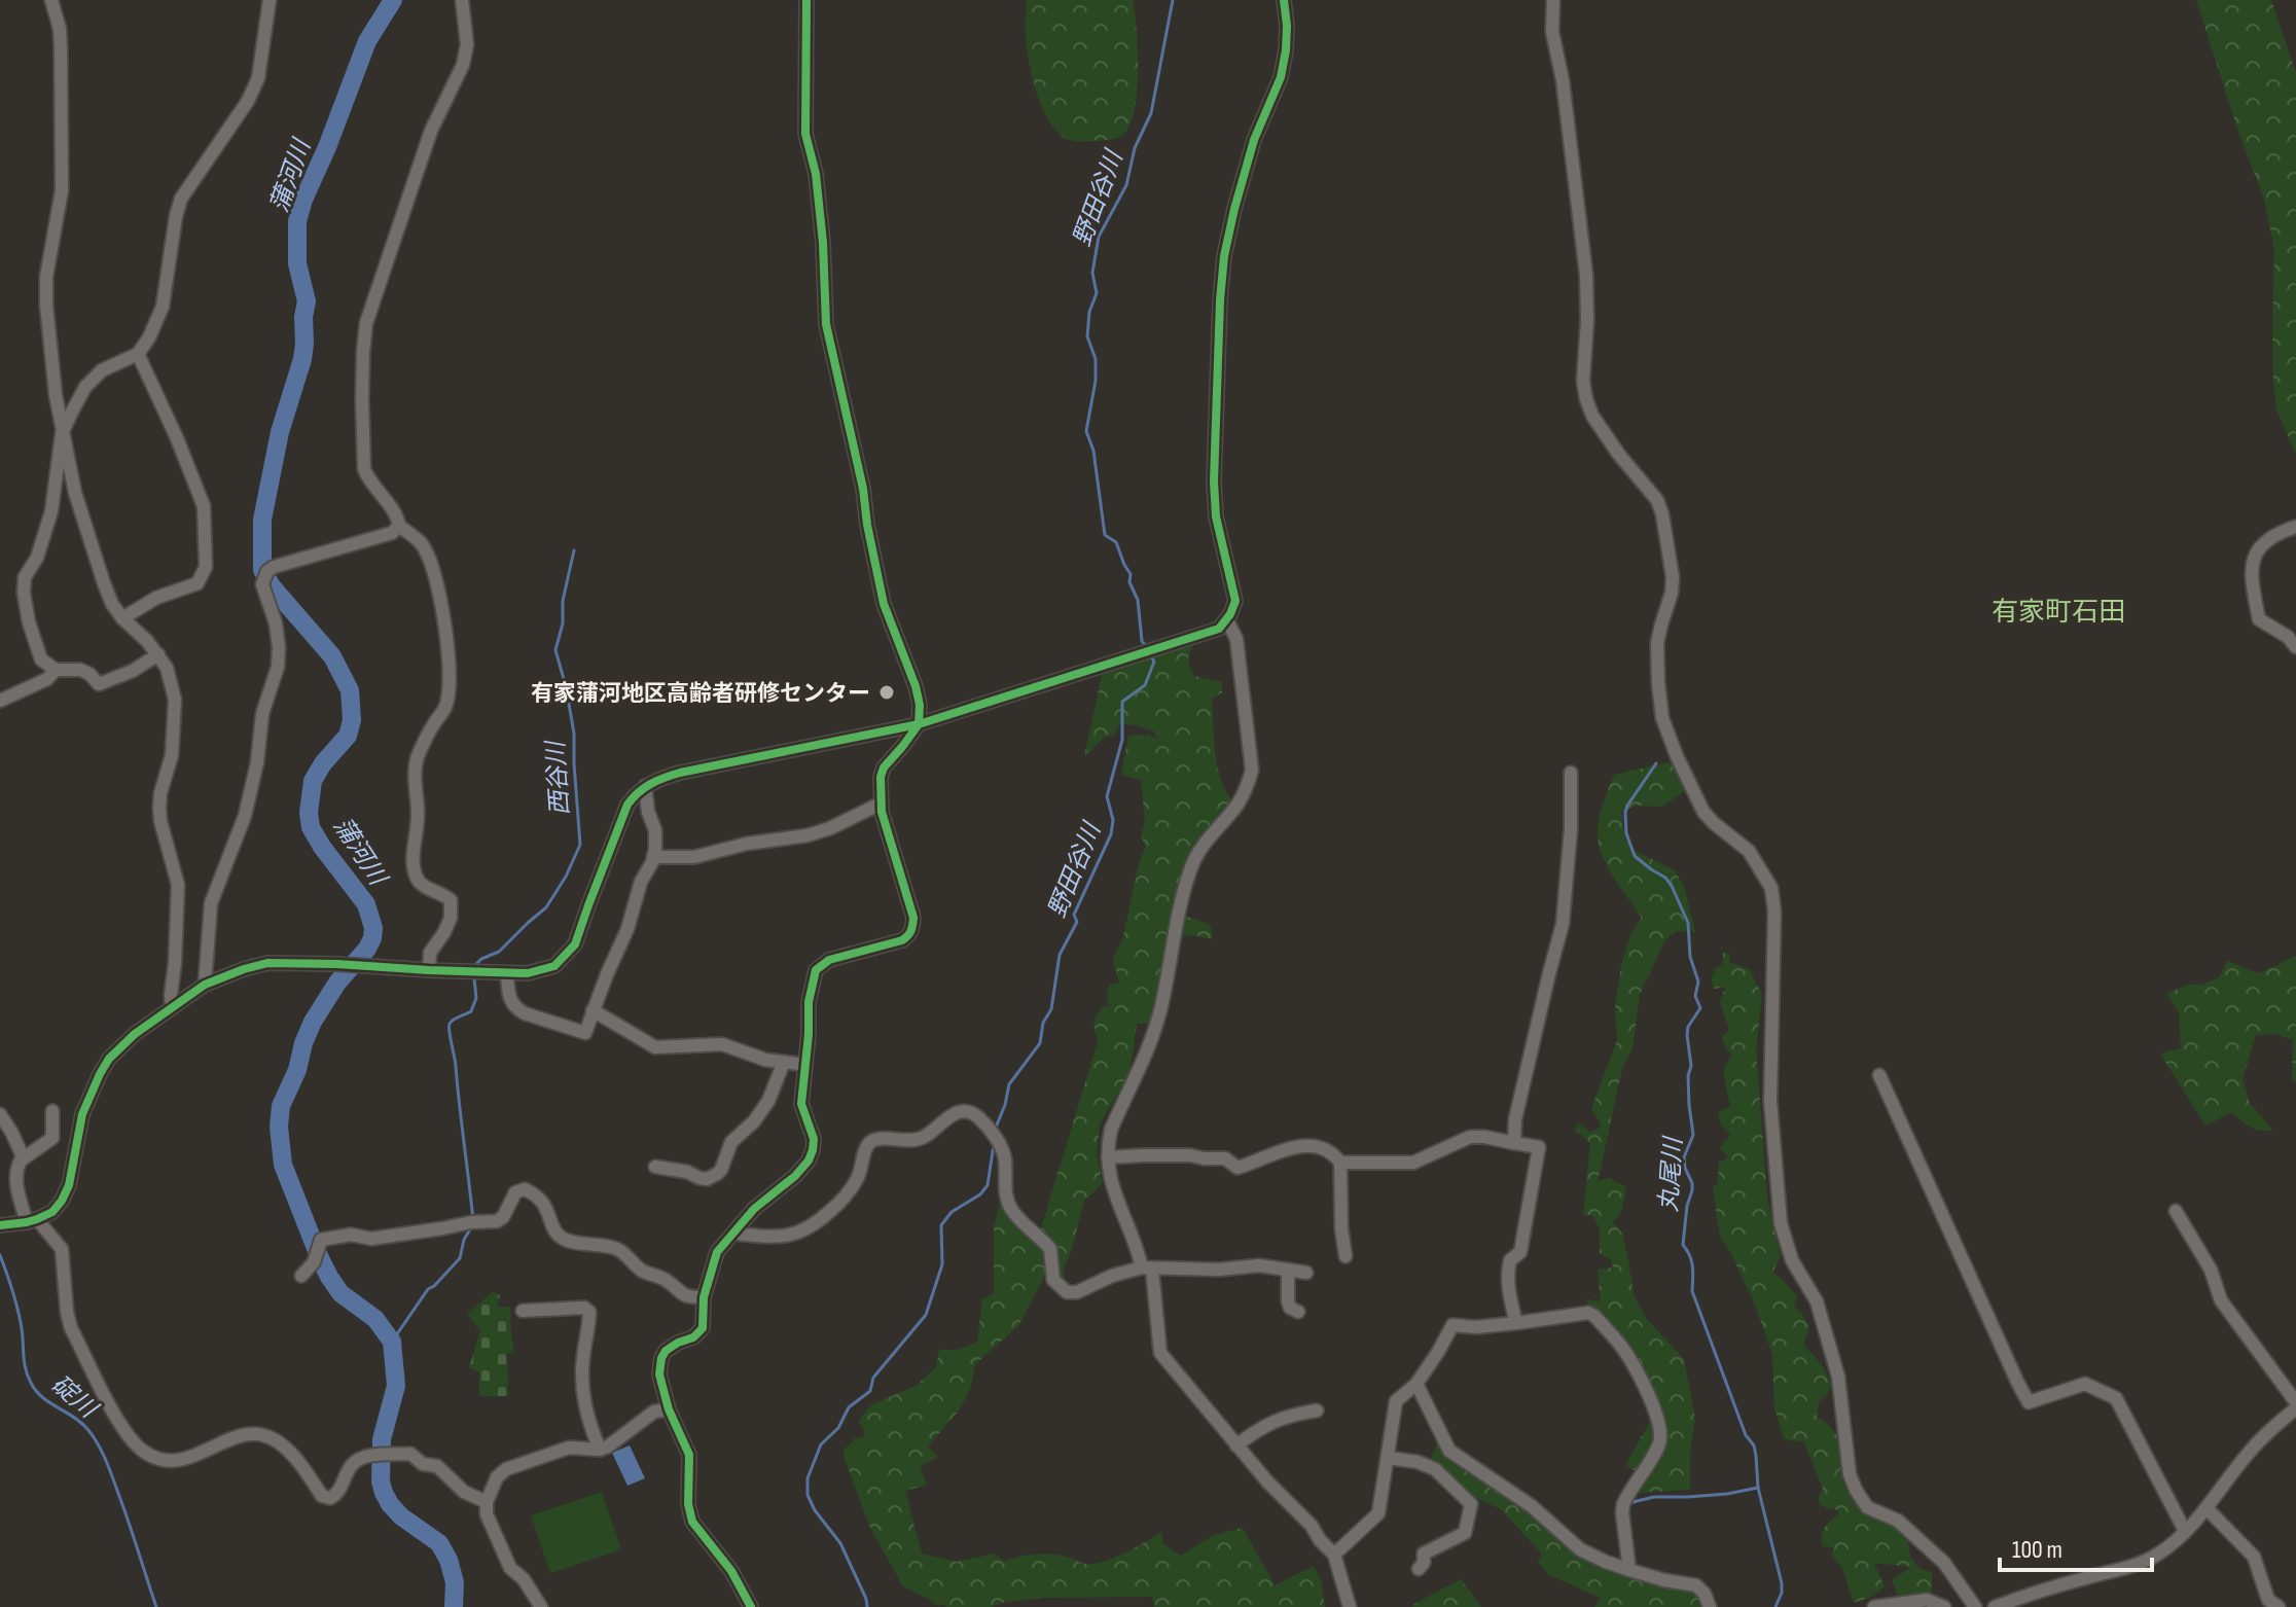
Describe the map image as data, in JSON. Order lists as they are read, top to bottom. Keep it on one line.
{"districts":["有家町石田"],"water":["蒲河川","野田谷川","西谷川","丸尾川","碇川"],"places":["有家蒲河地区高齢者研修センター"],"scale_bar":"100 m"}
